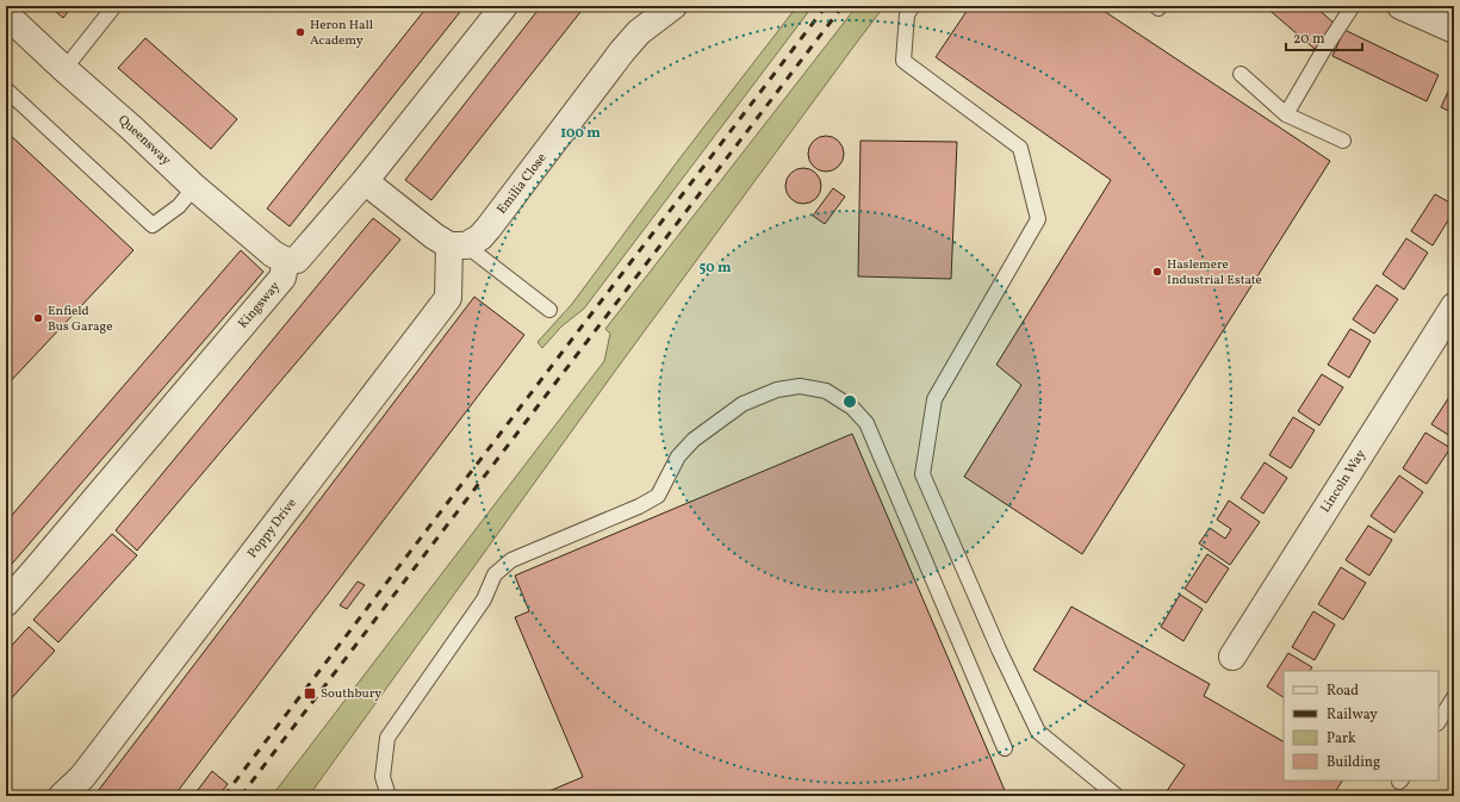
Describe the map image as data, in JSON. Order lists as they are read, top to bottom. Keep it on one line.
{"streets":{"street":["Queensway","Emilia Close","Kingsway","Lincoln Way","Poppy Drive"]},"crossings":[["Queensway","Kingsway"],["Emilia Close","Poppy Drive"]],"places":{"other":["Heron Hall Academy","Haslemere Industrial Estate","Enfield Bus Garage"],"transit":["Southbury"]},"legend":["Road","Railway","Park","Building"],"scale_bar":"20 m","rings":["100 m","50 m"]}
